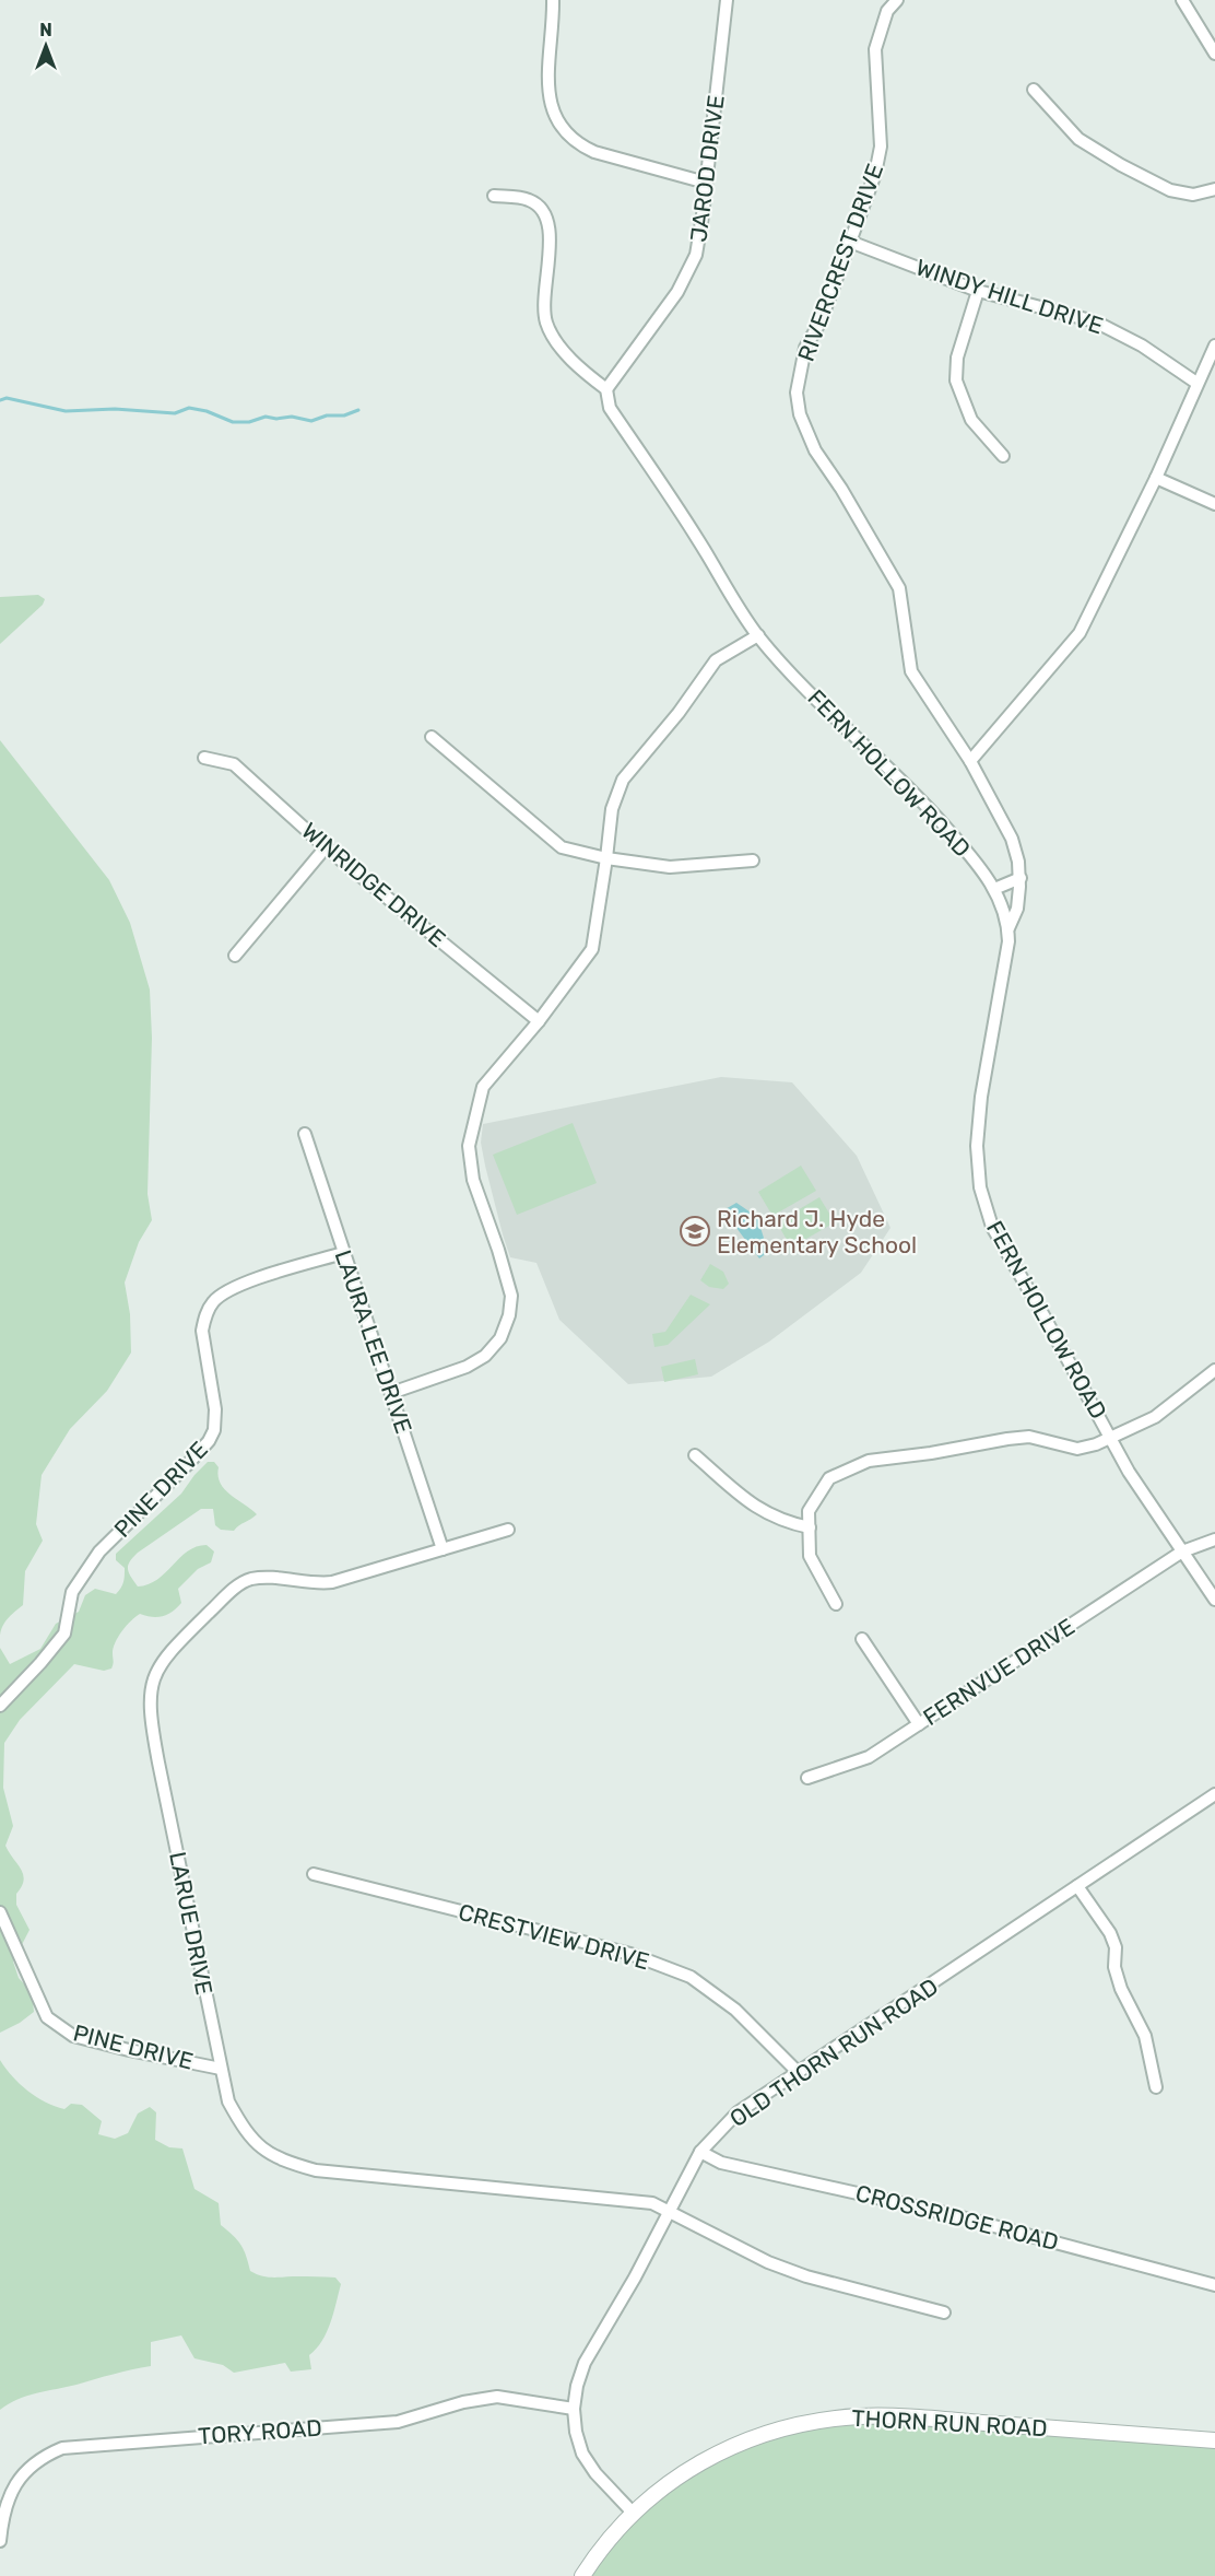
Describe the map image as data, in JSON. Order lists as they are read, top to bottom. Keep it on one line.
{"streets":{"street":["JAROD DRIVE","RIVERCREST DRIVE","WINDY HILL DRIVE","FERN HOLLOW ROAD","WINRIDGE DRIVE","LAURA LEE DRIVE","PINE DRIVE","FERNVUE DRIVE","LARUE DRIVE","CRESTVIEW DRIVE","OLD THORN RUN ROAD","CROSSRIDGE ROAD","THORN RUN ROAD","TORY ROAD"]},"crossings":[["JAROD DRIVE","FERN HOLLOW ROAD"],["RIVERCREST DRIVE","WINDY HILL DRIVE"],["RIVERCREST DRIVE","FERN HOLLOW ROAD"],["FERN HOLLOW ROAD","FERNVUE DRIVE"],["LAURA LEE DRIVE","PINE DRIVE"],["LAURA LEE DRIVE","LARUE DRIVE"],["PINE DRIVE","LARUE DRIVE"],["LARUE DRIVE","OLD THORN RUN ROAD"],["CRESTVIEW DRIVE","OLD THORN RUN ROAD"],["OLD THORN RUN ROAD","CROSSRIDGE ROAD"],["OLD THORN RUN ROAD","THORN RUN ROAD"],["OLD THORN RUN ROAD","TORY ROAD"]],"places":{"school or university":["Richard J. Hyde Elementary School"]},"north":"top"}
